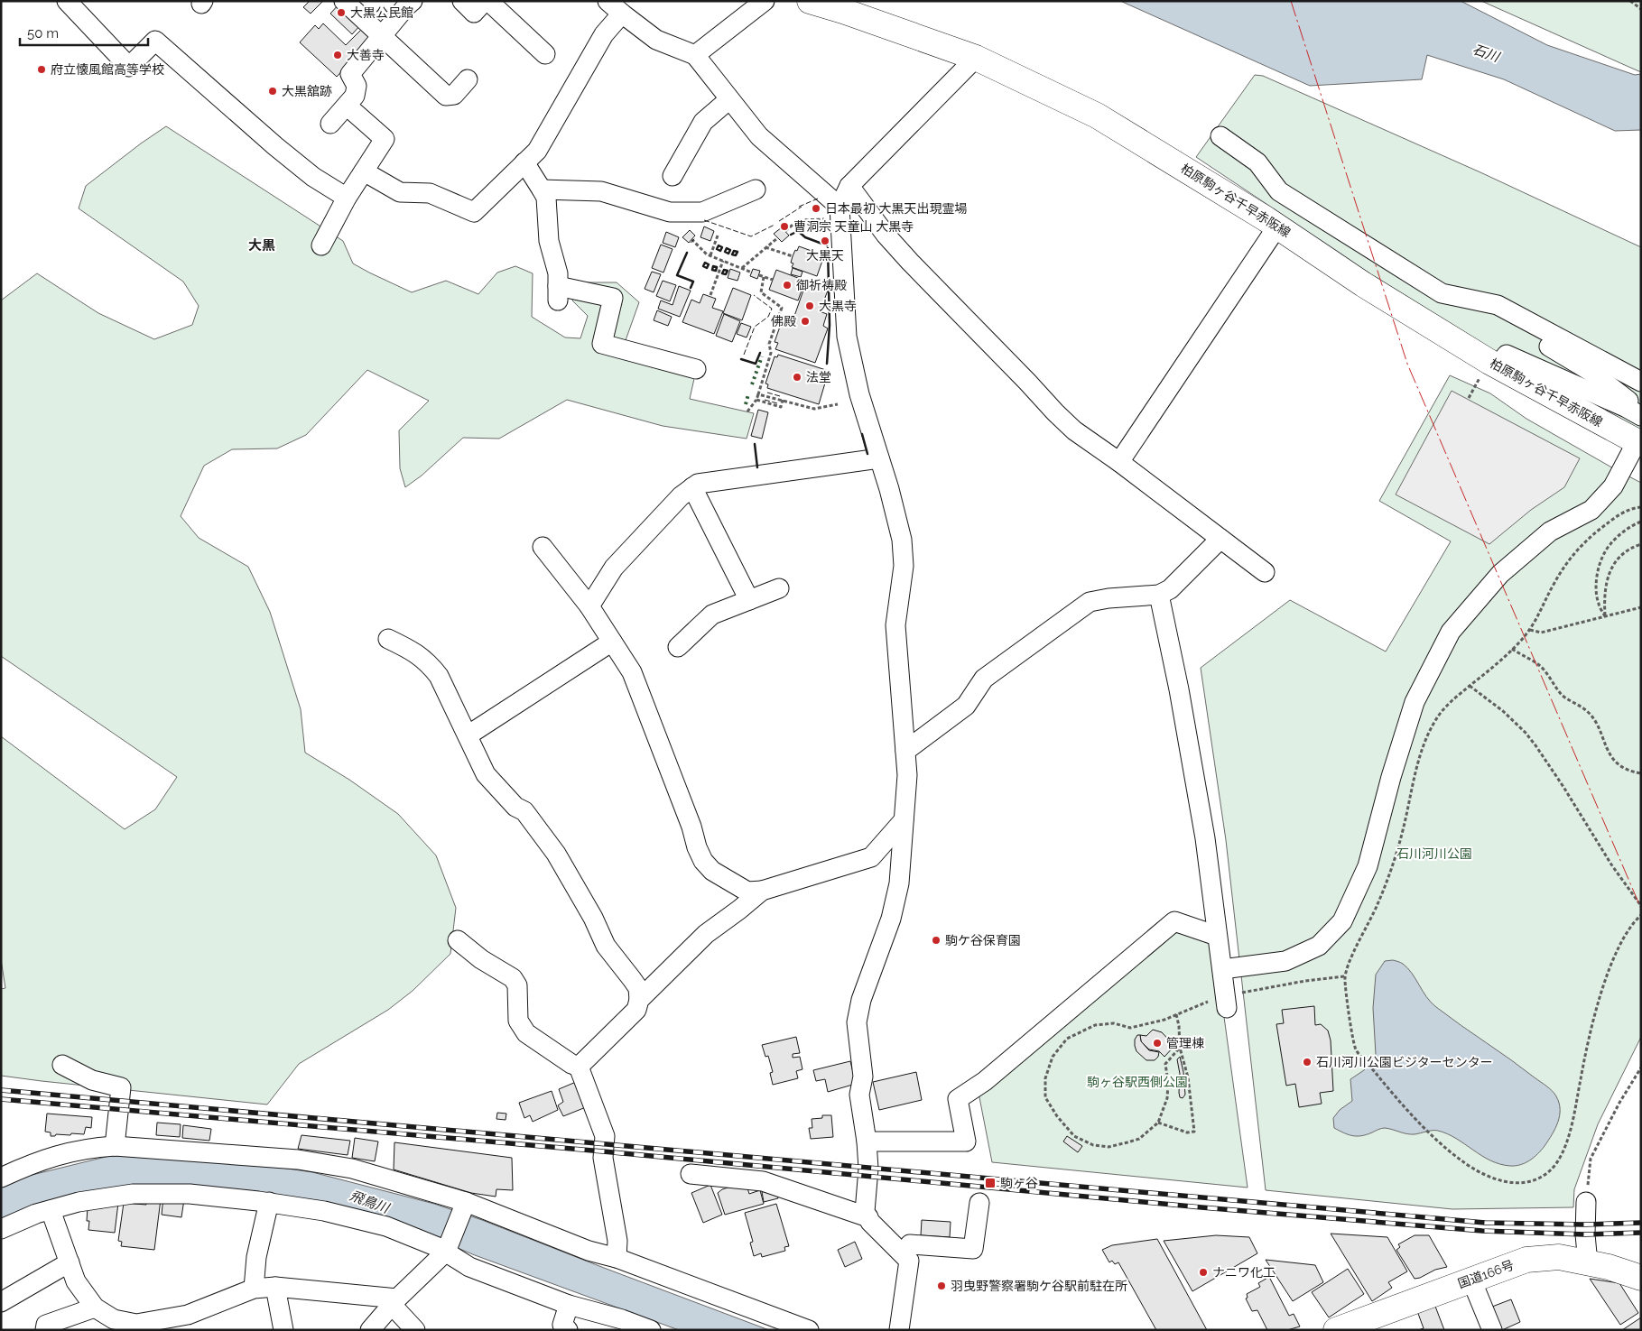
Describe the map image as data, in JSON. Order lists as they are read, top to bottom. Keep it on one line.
{"streets":{"main road":["柏原駒ヶ谷千早赤阪線","国道166号"]},"districts":["大黒"],"water":["石川","飛鳥川"],"parks":["石川河川公園","駒ヶ谷駅西側公園"],"places":{"other":["大黒公民館","大善寺","府立懐風館高等学校","大黒舘跡","日本最初 大黒天出現霊場","曹洞宗 天童山 大黒寺","大黒天","御祈祷殿","大黒寺","佛殿","法堂","駒ケ谷保育園","管理棟","石川河川公園ビジターセンター","ナニワ化工","羽曳野警察署駒ケ谷駅前駐在所"],"transit":["駒ヶ谷"]},"scale_bar":"50 m"}
